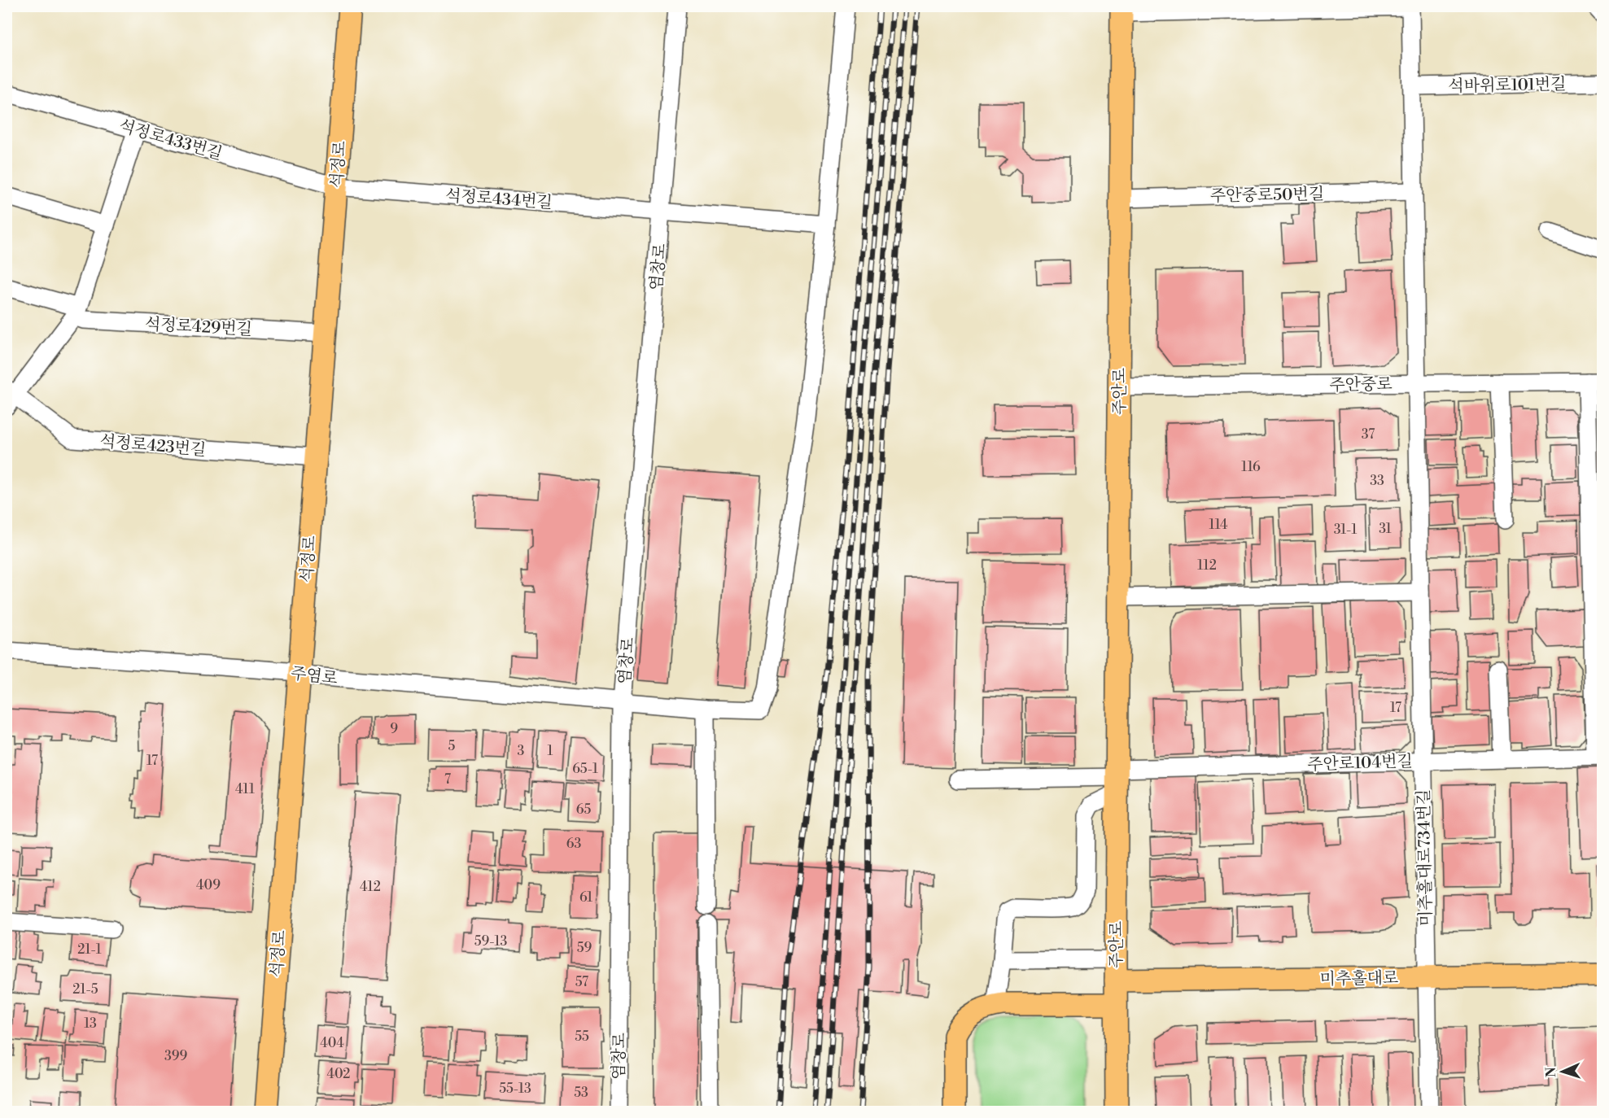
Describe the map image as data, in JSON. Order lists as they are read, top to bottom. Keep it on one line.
{"streets":{"main road":["석정로","주안로","미추홀대로"],"street":["석바위로101번길","석정로433번길","주안중로50번길","석정로434번길","염창로","석정로429번길","주안중로","석정로423번길","주염로","주안로104번길","미추홀대로734번길"]},"crossings":[["석정로433번길","석정로"],["석정로433번길","석정로434번길"],["석정로","석정로434번길"],["석정로","석정로429번길"],["석정로","석정로423번길"],["석정로","주염로"],["주안중로50번길","주안로"],["석정로434번길","염창로"],["염창로","주염로"],["주안중로","주안로"],["주안중로","미추홀대로734번길"],["주안로","주안로104번길"],["주안로","미추홀대로"],["주안로104번길","미추홀대로734번길"],["미추홀대로734번길","미추홀대로"]],"house_numbers":["37","116","33","114","31","31-1","112","17","9","5","3","1","17","65-1","7","411","65","63","409","412","61","59-13","59","21-1","57","21-5","13","55","404","399","402","55-13","53"],"north":"left"}
